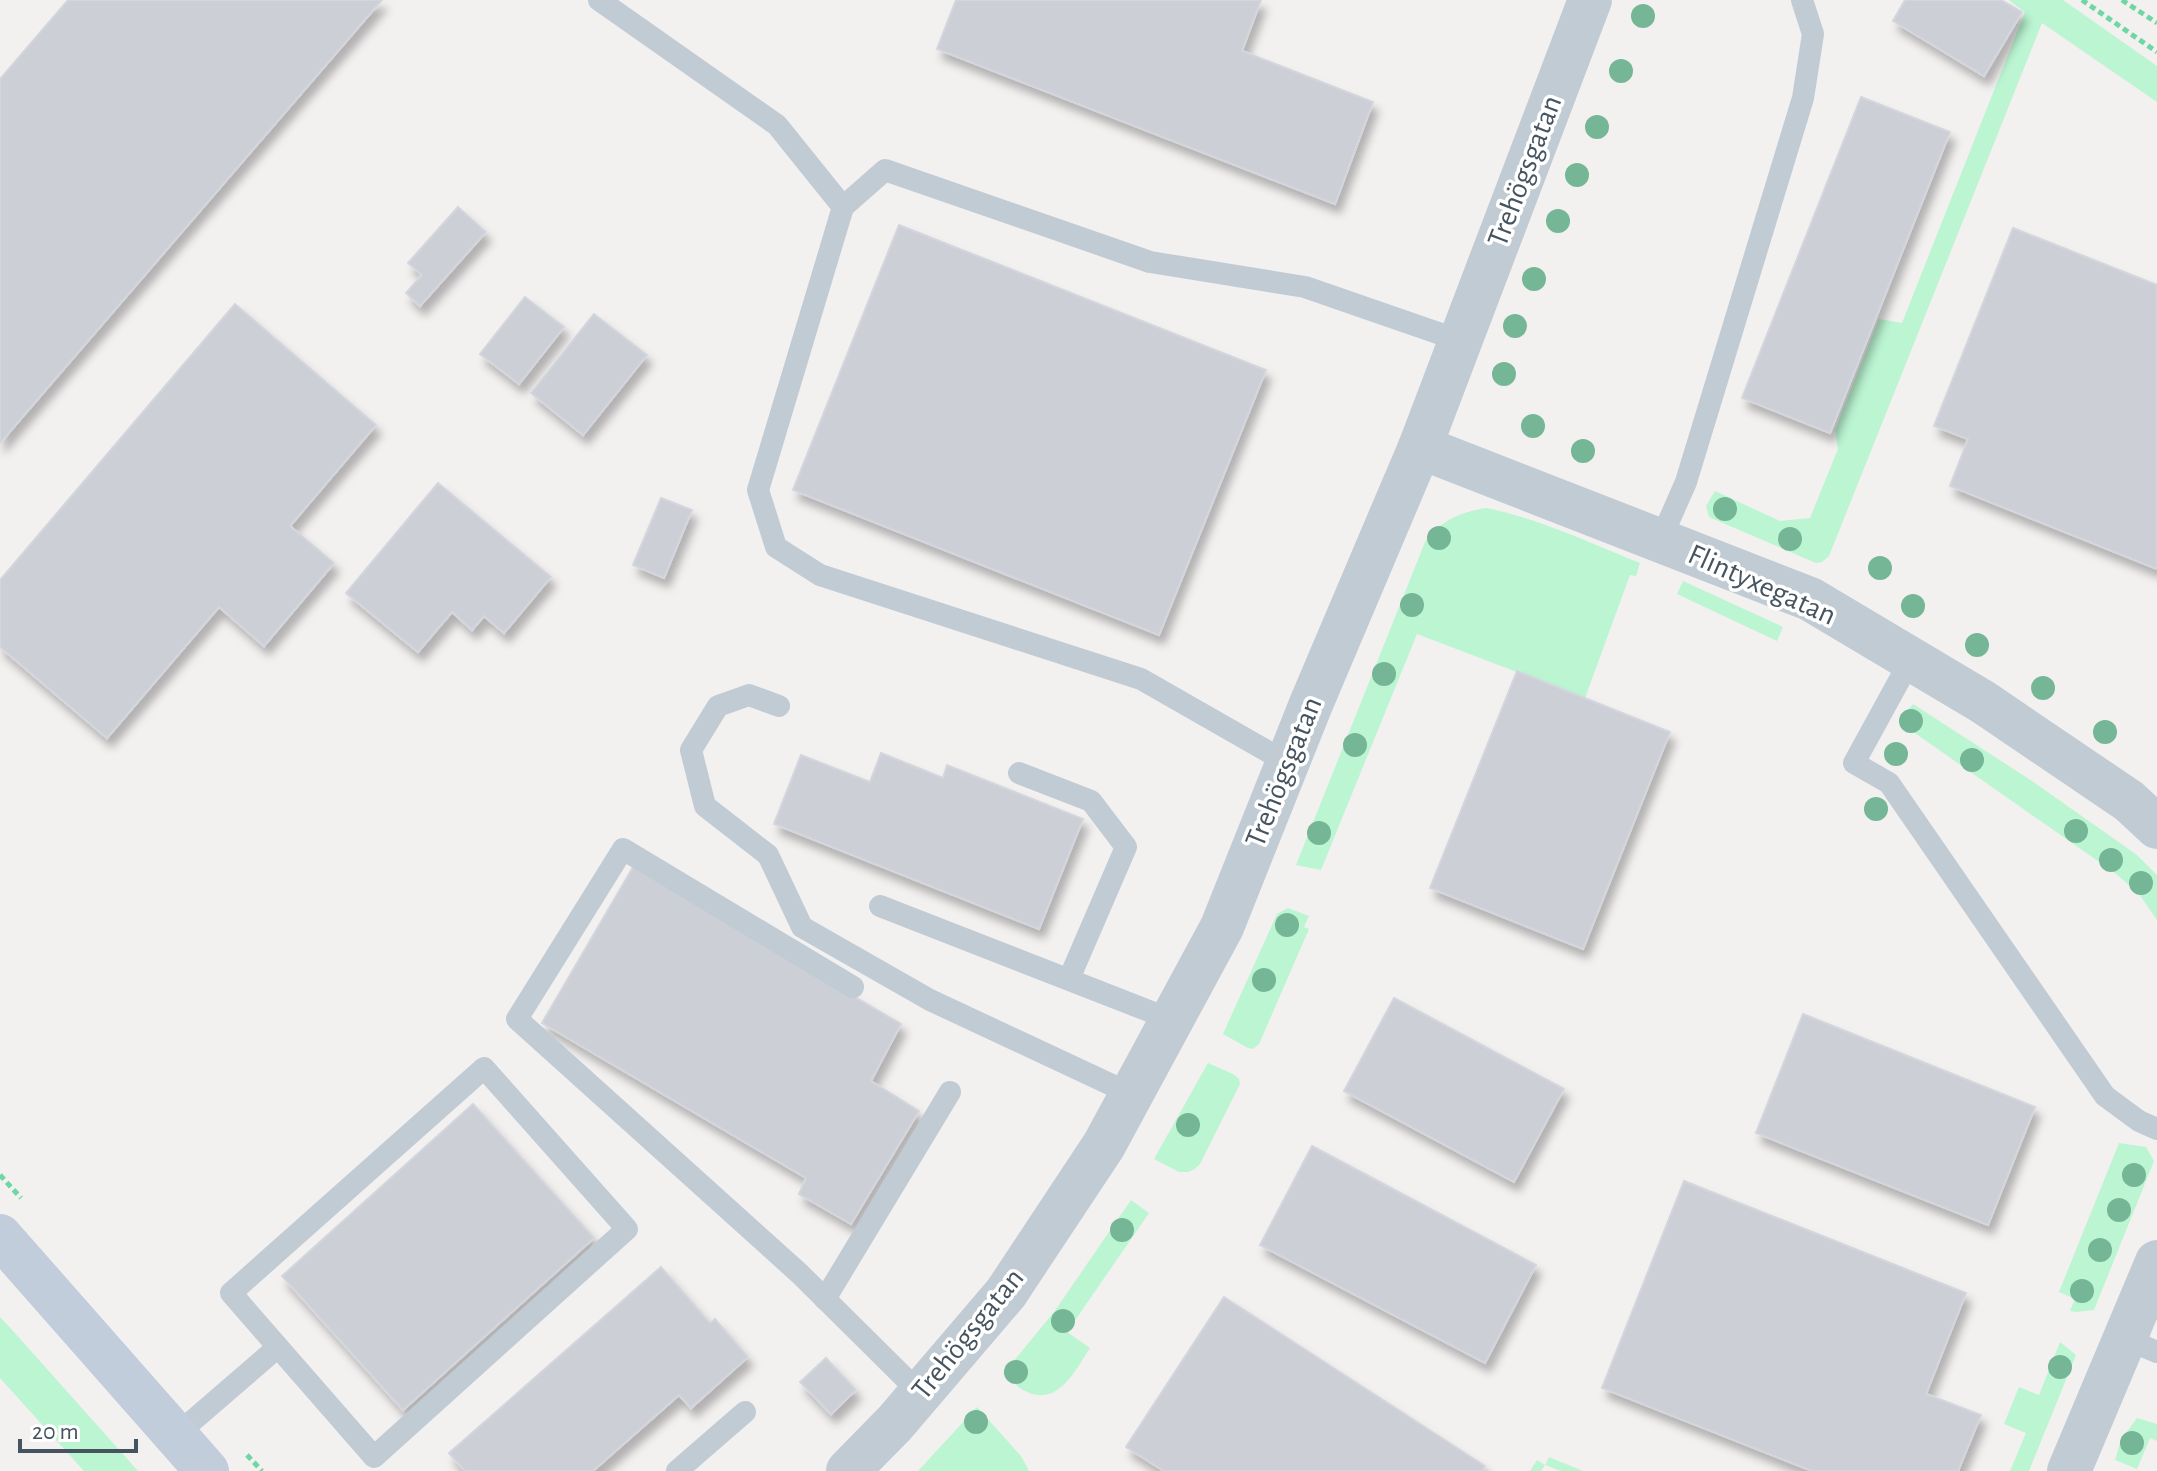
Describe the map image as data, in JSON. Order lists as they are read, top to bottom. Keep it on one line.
{"streets":{"street":["Trehögsgatan","Flintyxegatan"]},"crossings":[["Trehögsgatan","Flintyxegatan"]],"scale_bar":"20 m"}
